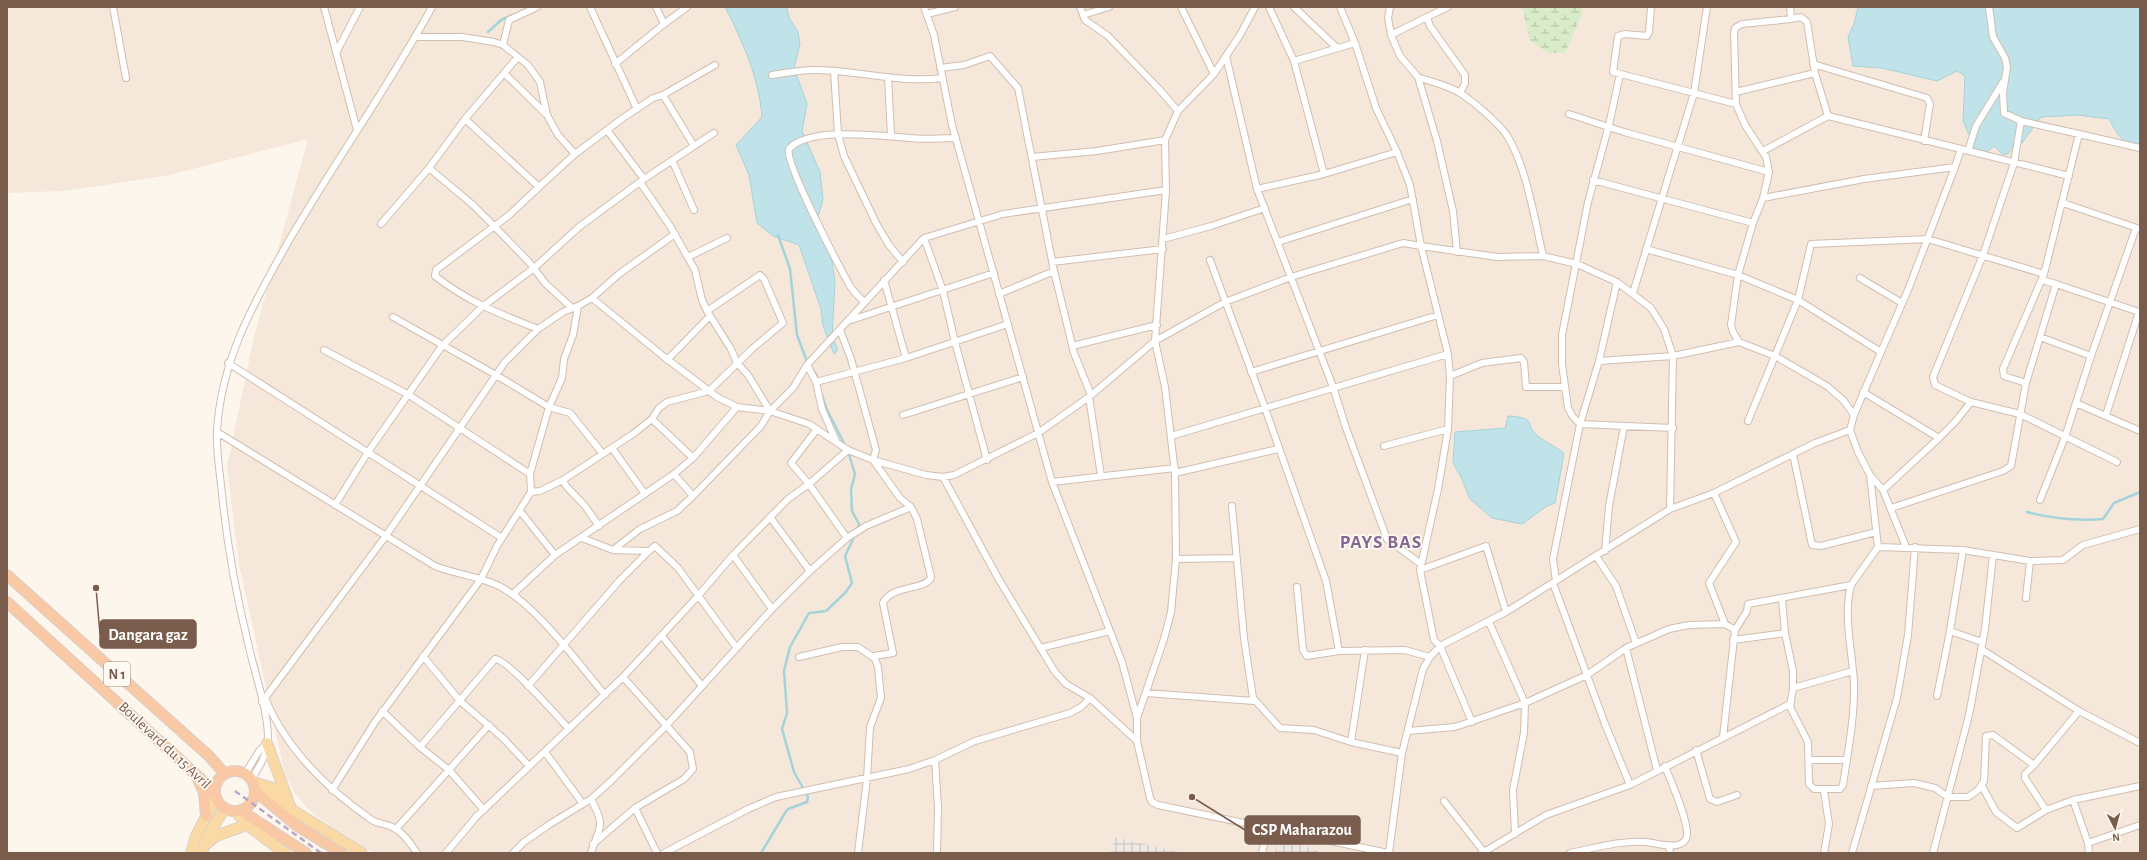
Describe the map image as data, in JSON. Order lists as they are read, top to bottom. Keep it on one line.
{"streets":{"highway":["N 1","Boulevard du 15 Avril"]},"districts":["PAYS BAS"],"places":["Dangara gaz","CSP Maharazou"],"north":"bottom"}
